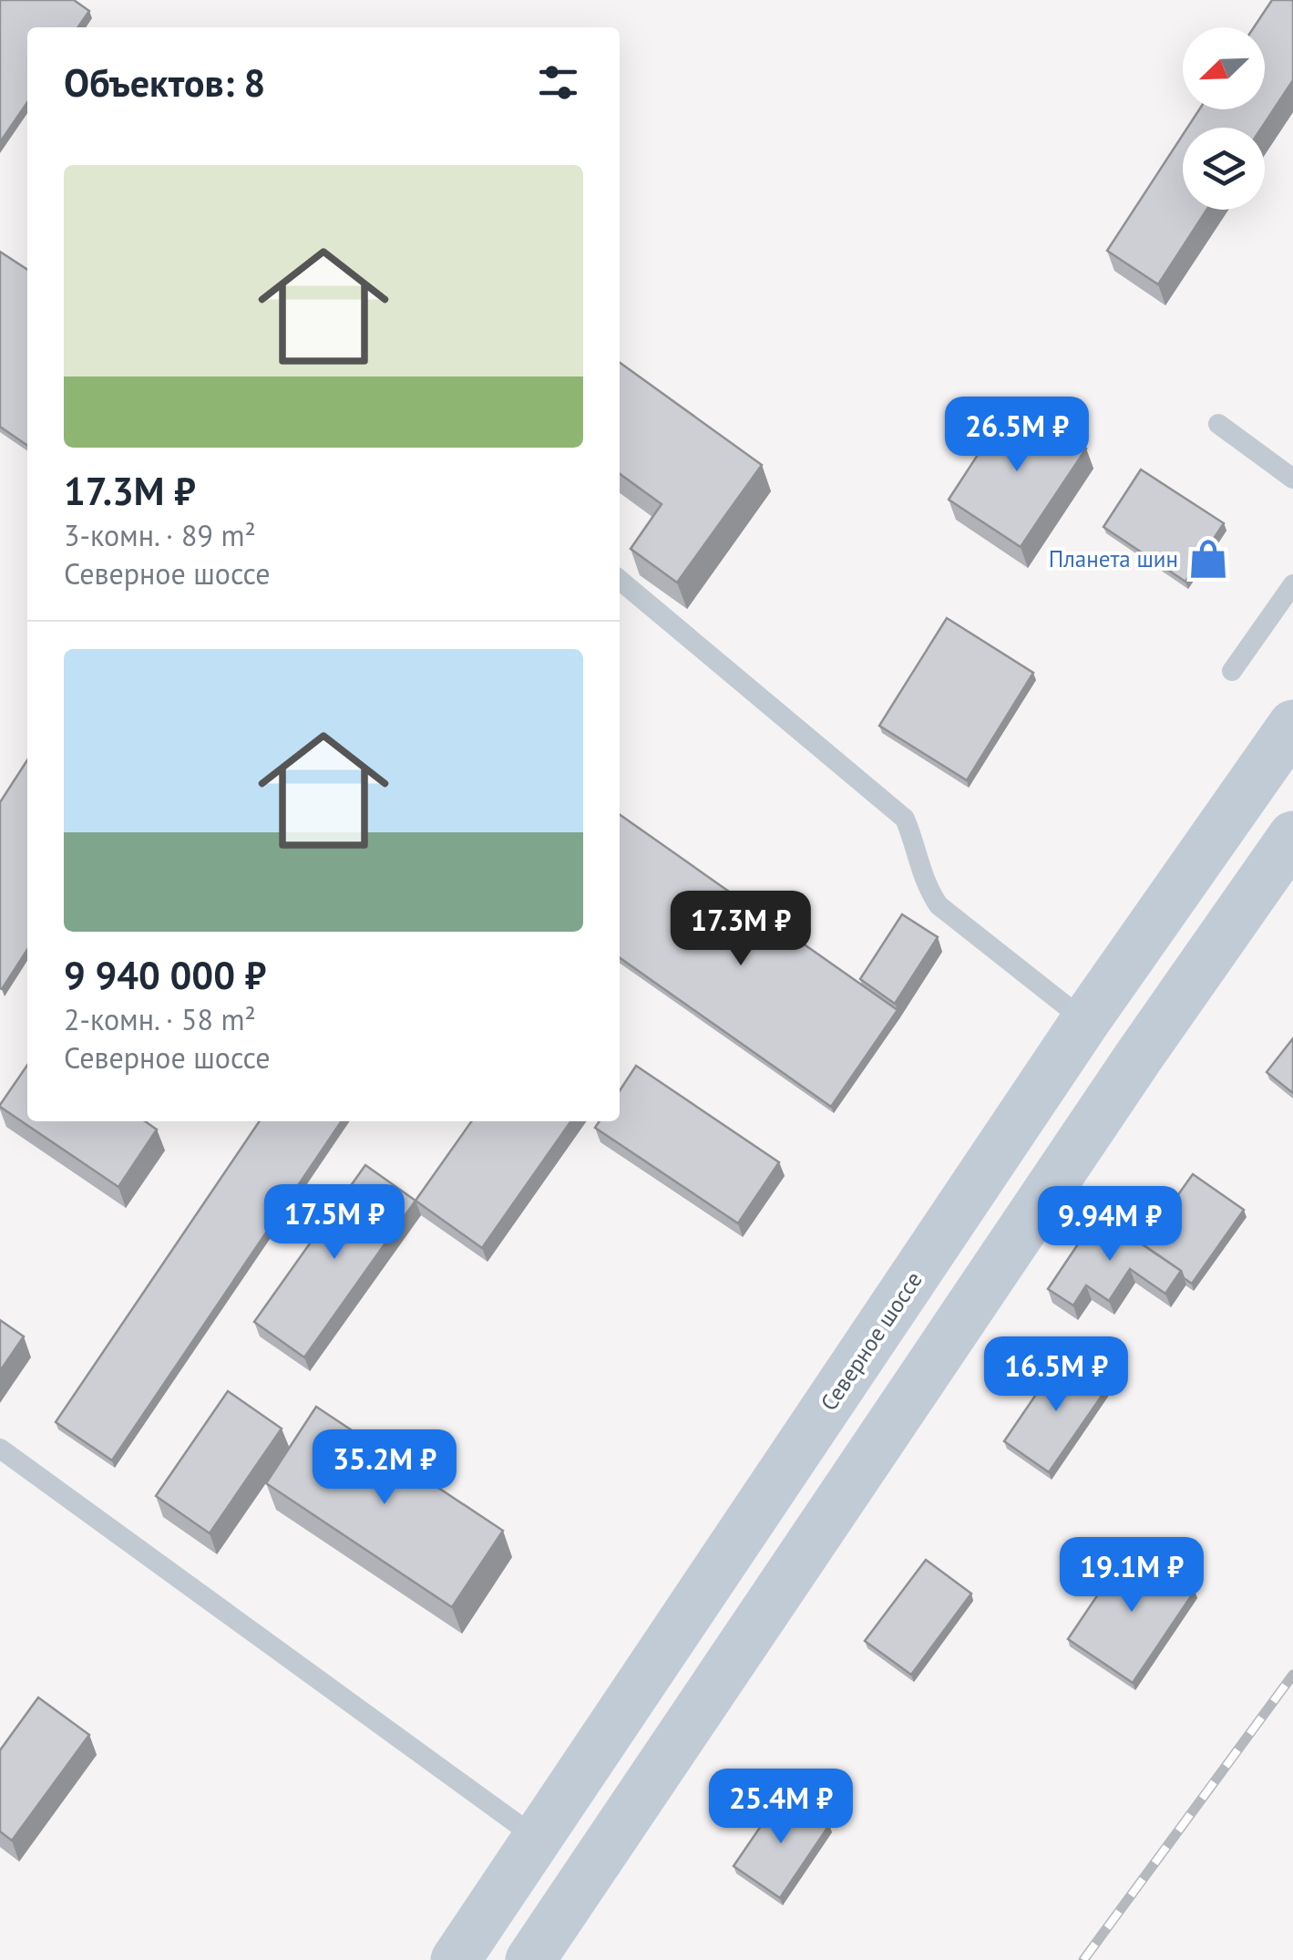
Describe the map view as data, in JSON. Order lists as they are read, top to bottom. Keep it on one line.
{"streets":{"main road":["Северное шоссе"]},"places":{"shop":["Планета шин"]},"north":"bottom left","page":{"heading":"Объектов: 8","list":[{"name":"17.3M ₽","note":"3-комн. · 89 m² · Северное шоссе"},{"name":"9 940 000 ₽","note":"2-комн. · 58 m² · Северное шоссе"}],"price":["26.5M ₽","17.3M ₽","17.5M ₽","9.94M ₽","16.5M ₽","35.2M ₽","19.1M ₽","25.4M ₽"]}}
